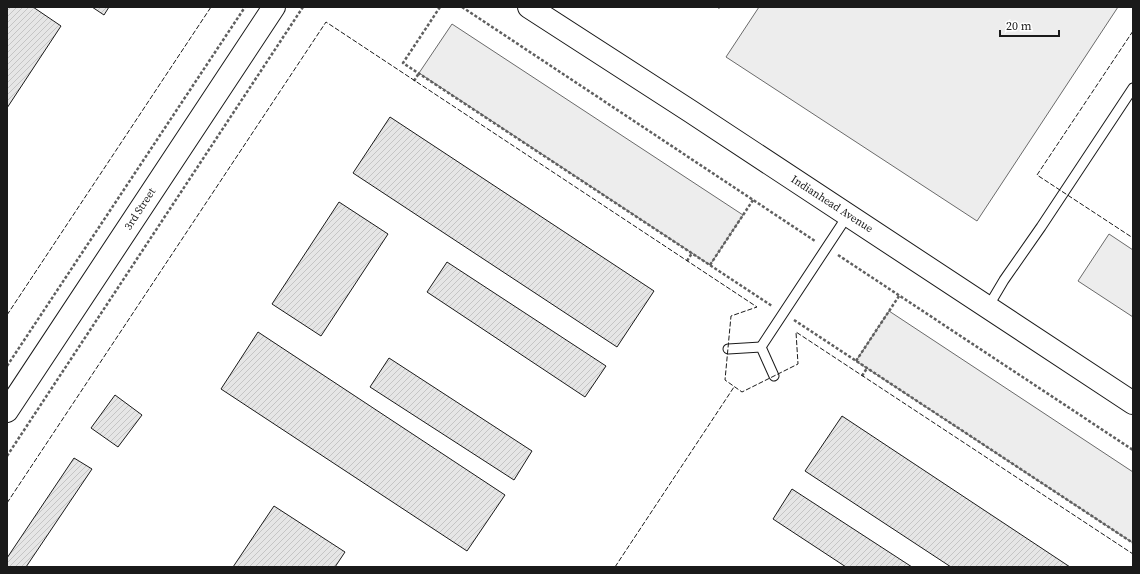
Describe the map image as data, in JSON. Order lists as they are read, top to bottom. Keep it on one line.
{"streets":{"main road":["Indianhead Avenue","3rd Street"]},"scale_bar":"20 m"}
